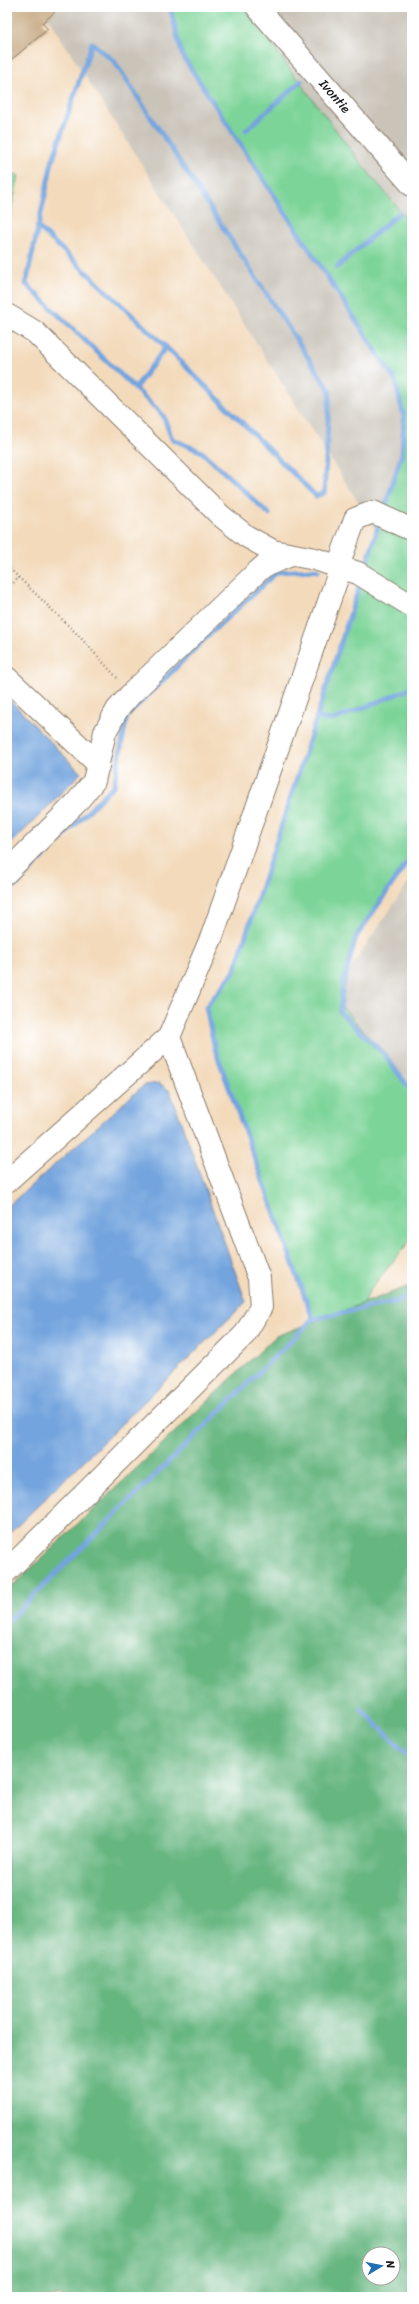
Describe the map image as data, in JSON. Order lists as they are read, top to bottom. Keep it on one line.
{"streets":{"street":["Ivontie"]},"north":"right"}
